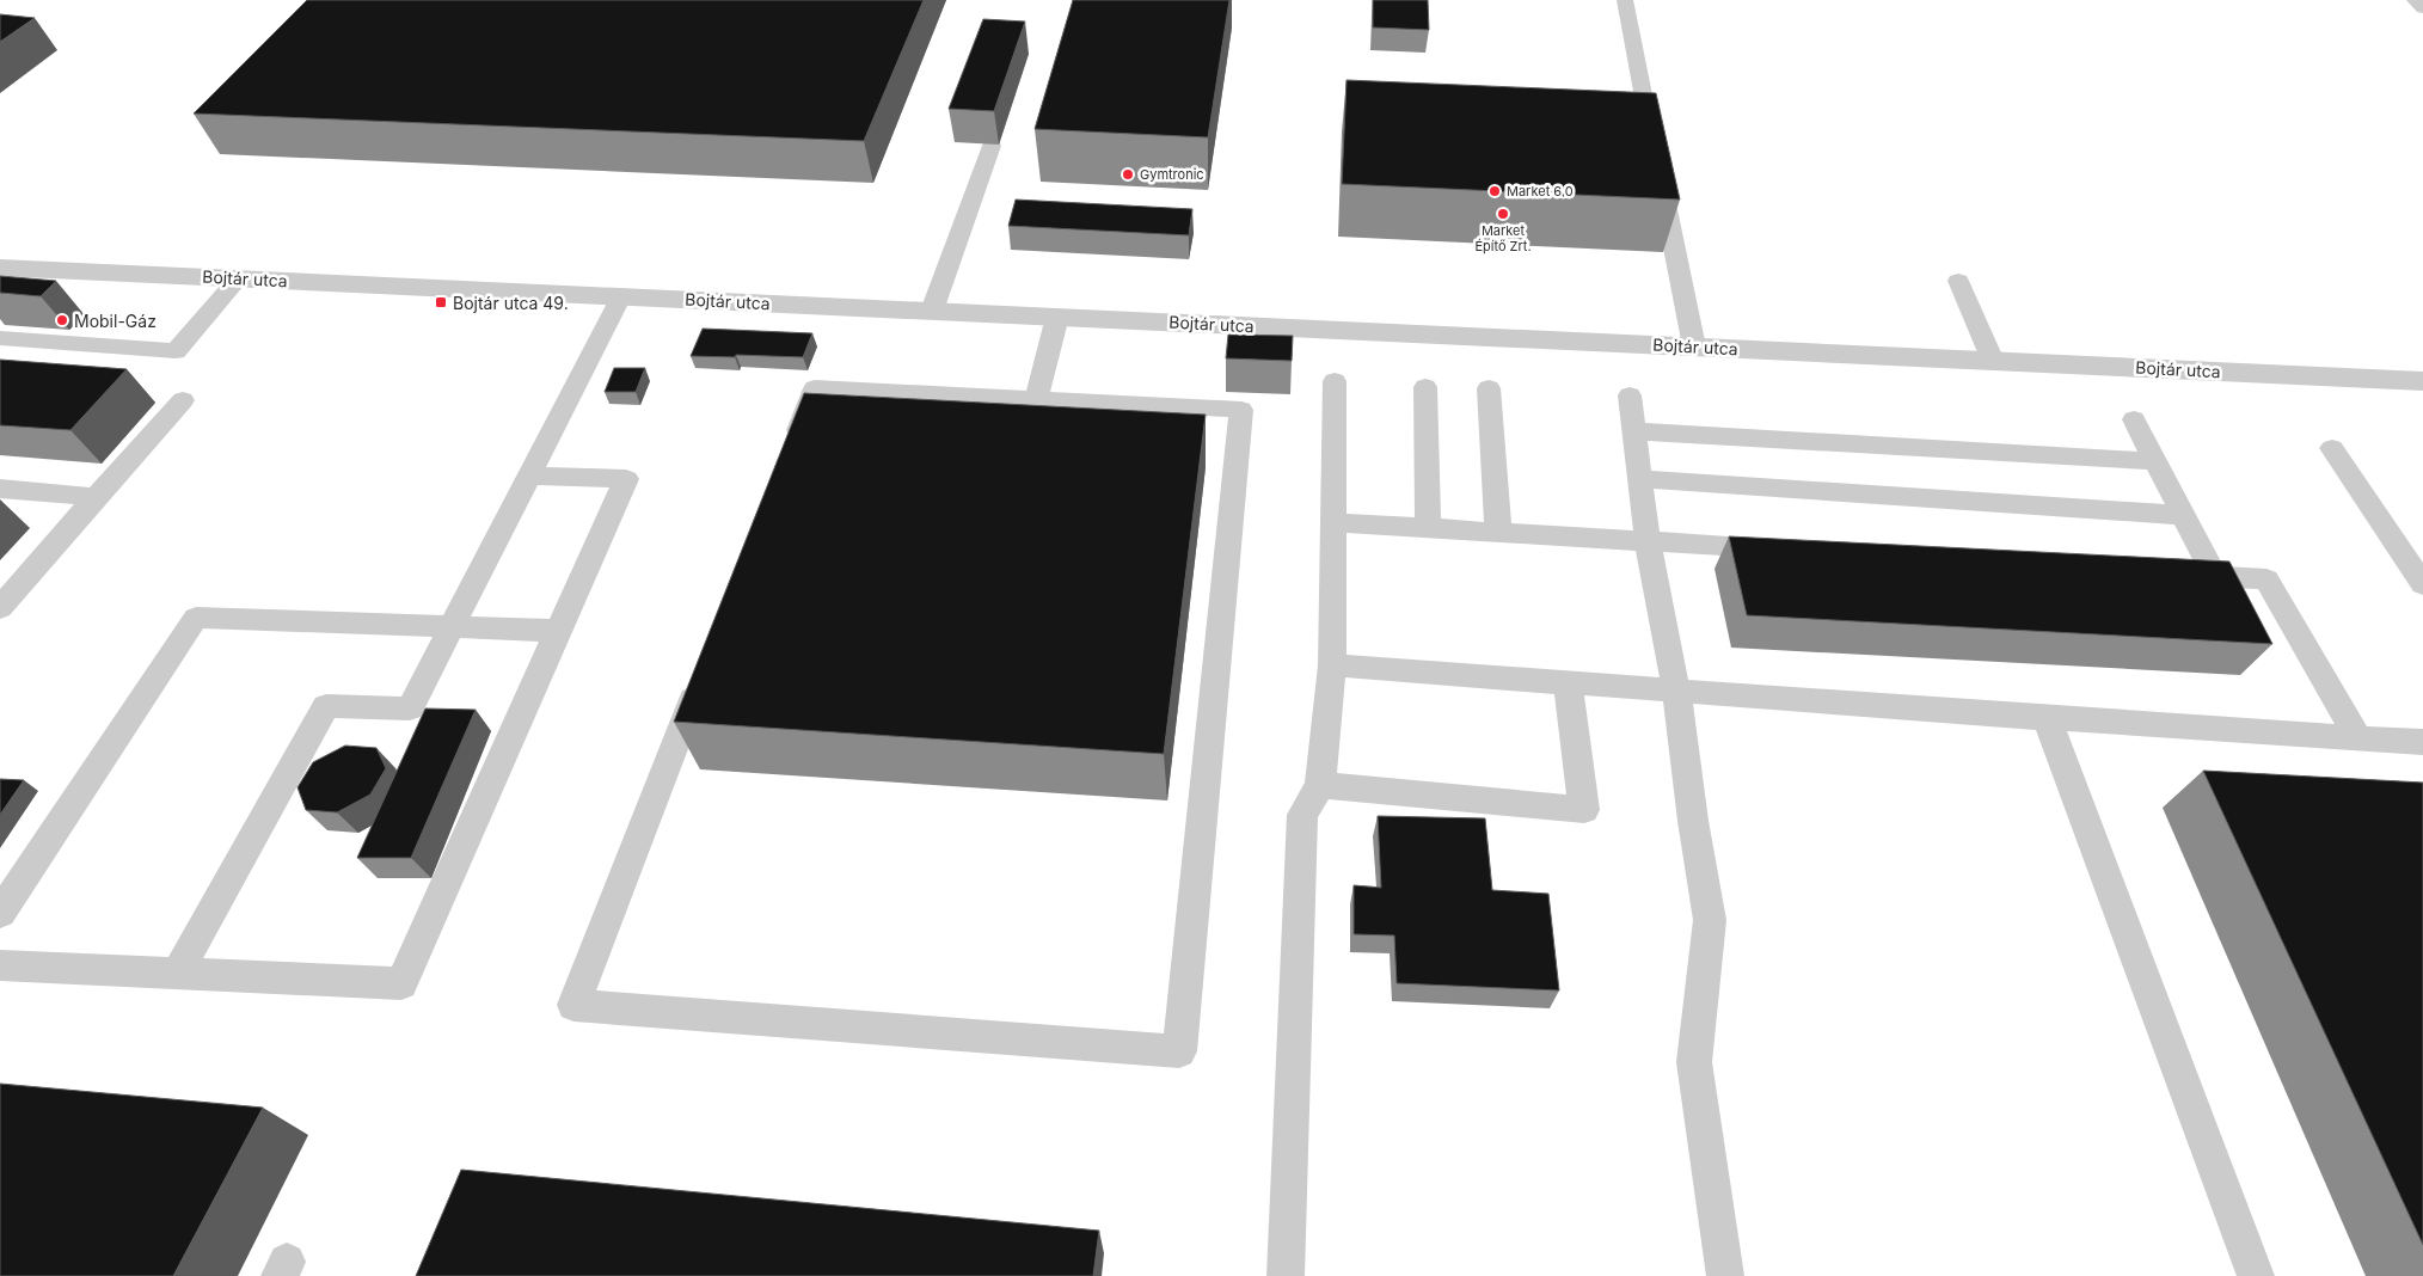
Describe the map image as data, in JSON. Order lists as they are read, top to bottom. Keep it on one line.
{"streets":{"street":["Bojtár utca"]},"places":{"other":["Gymtronic","Market 6.0","Market Építő Zrt.","Mobil-Gáz"],"transit":["Bojtár utca 49."]}}
